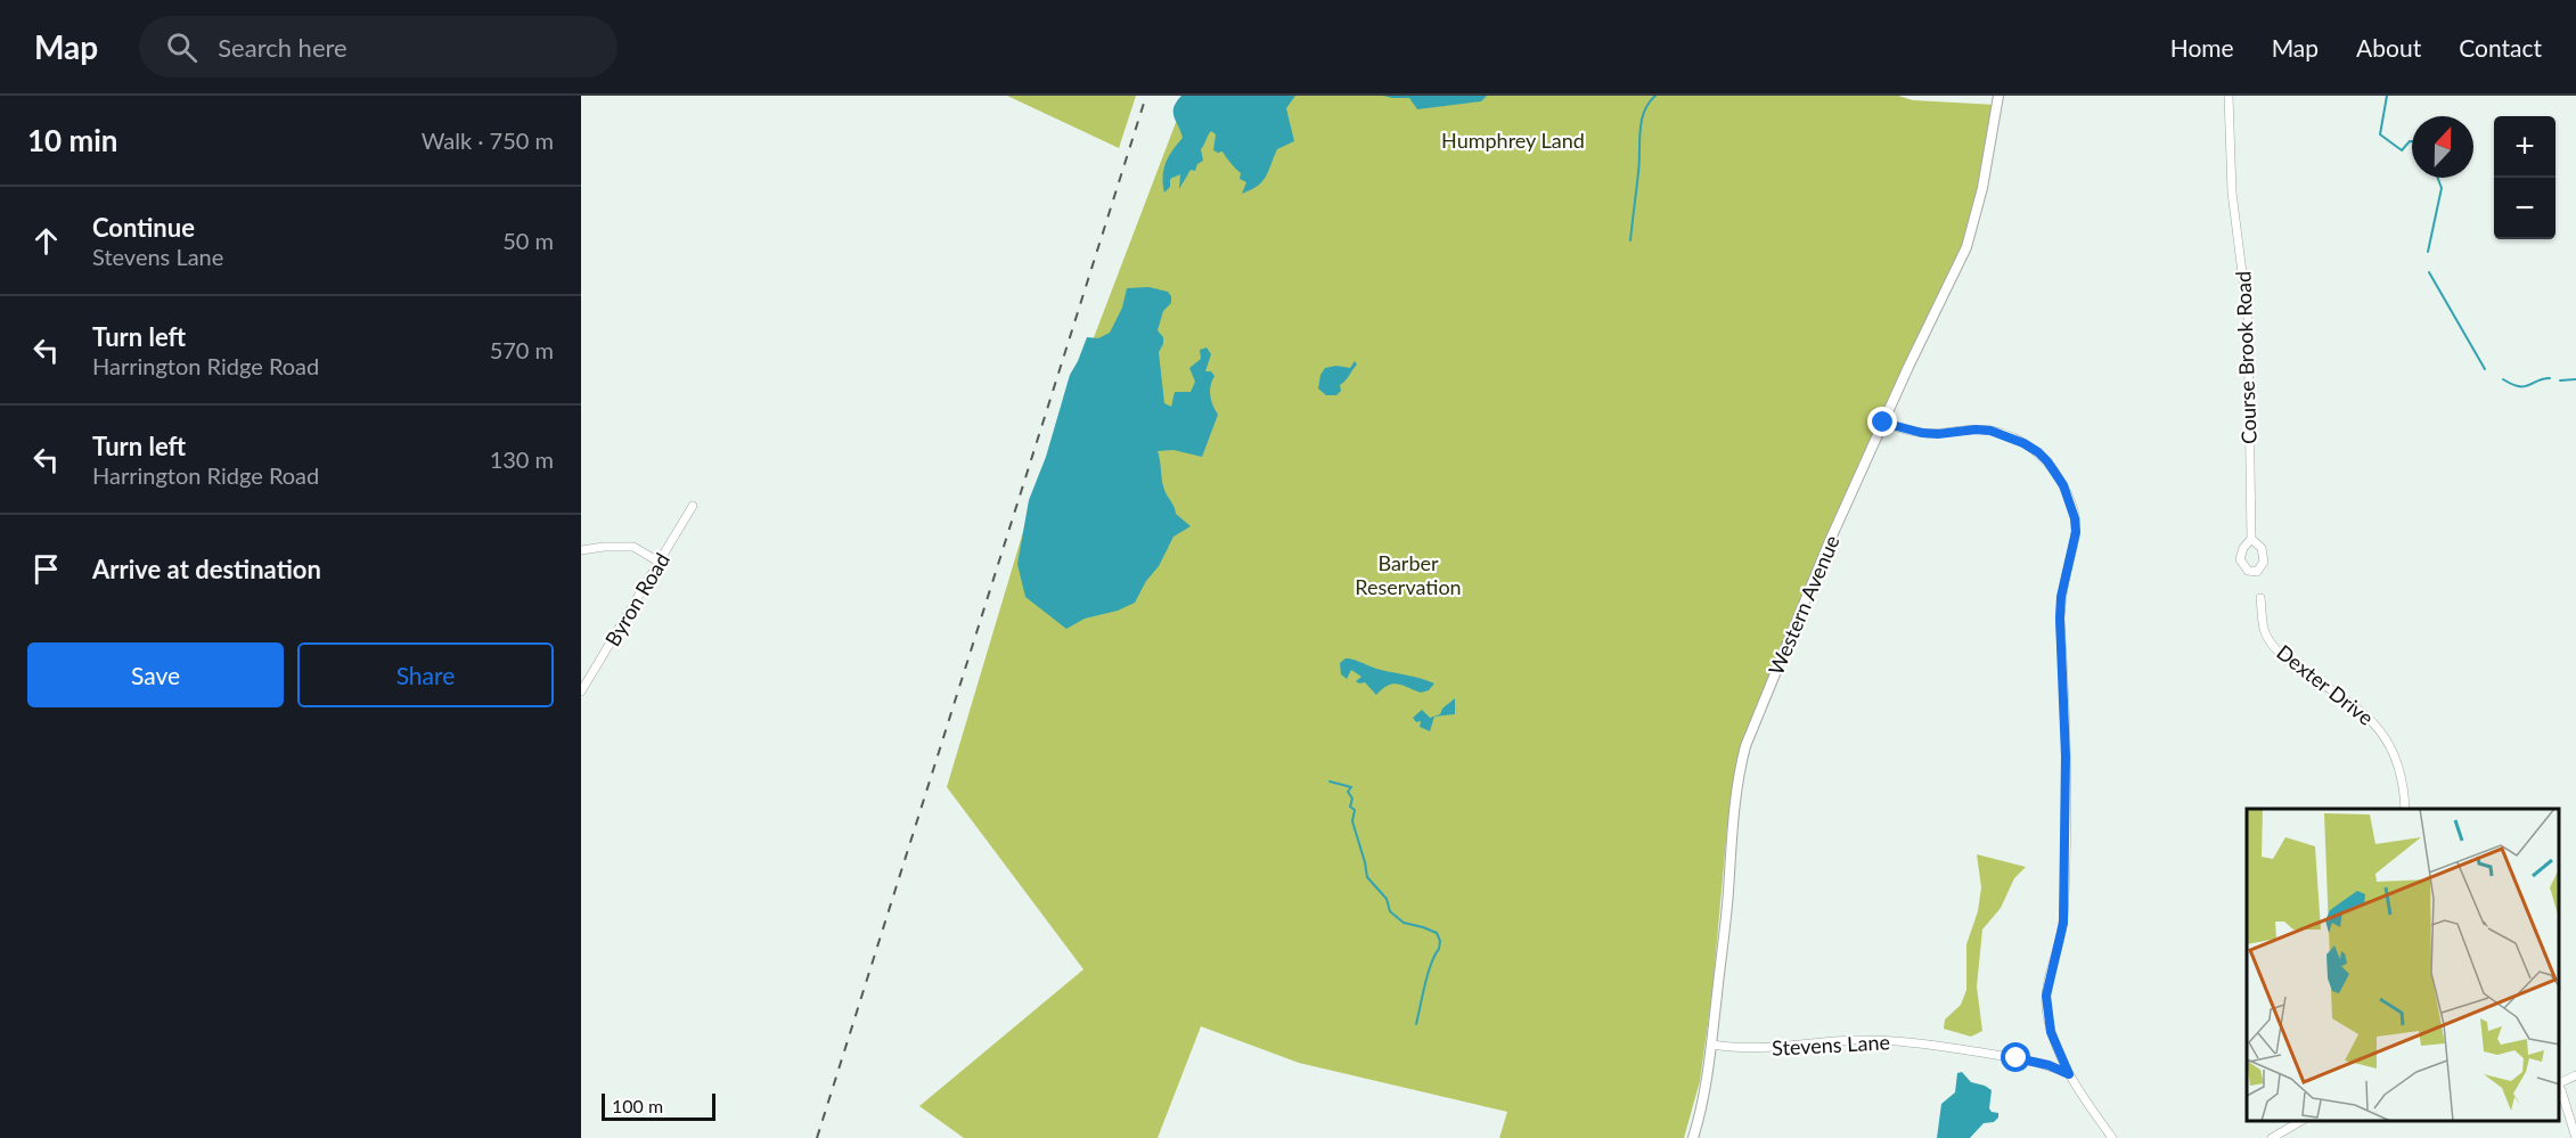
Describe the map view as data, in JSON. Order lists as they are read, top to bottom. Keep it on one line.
{"streets":{"street":["Course Brook Road","Byron Road","Western Avenue","Dexter Drive","Stevens Lane"]},"crossings":[["Western Avenue","Stevens Lane"]],"parks":["Humphrey Land","Barber Reservation"],"scale_bar":"100 m","north":"top","page":{"header":"Map","search":"Search here","nav":["Home","Map","About","Contact"],"heading":["10 min","Walk · 750 m"],"map_buttons":["+","−"],"list":[["Continue","Stevens Lane","50 m"],["Turn left","Harrington Ridge Road","570 m"],["Turn left","Harrington Ridge Road","130 m"],"Arrive at destination"],"buttons":["Save","Share"],"scale":"100 m"}}
